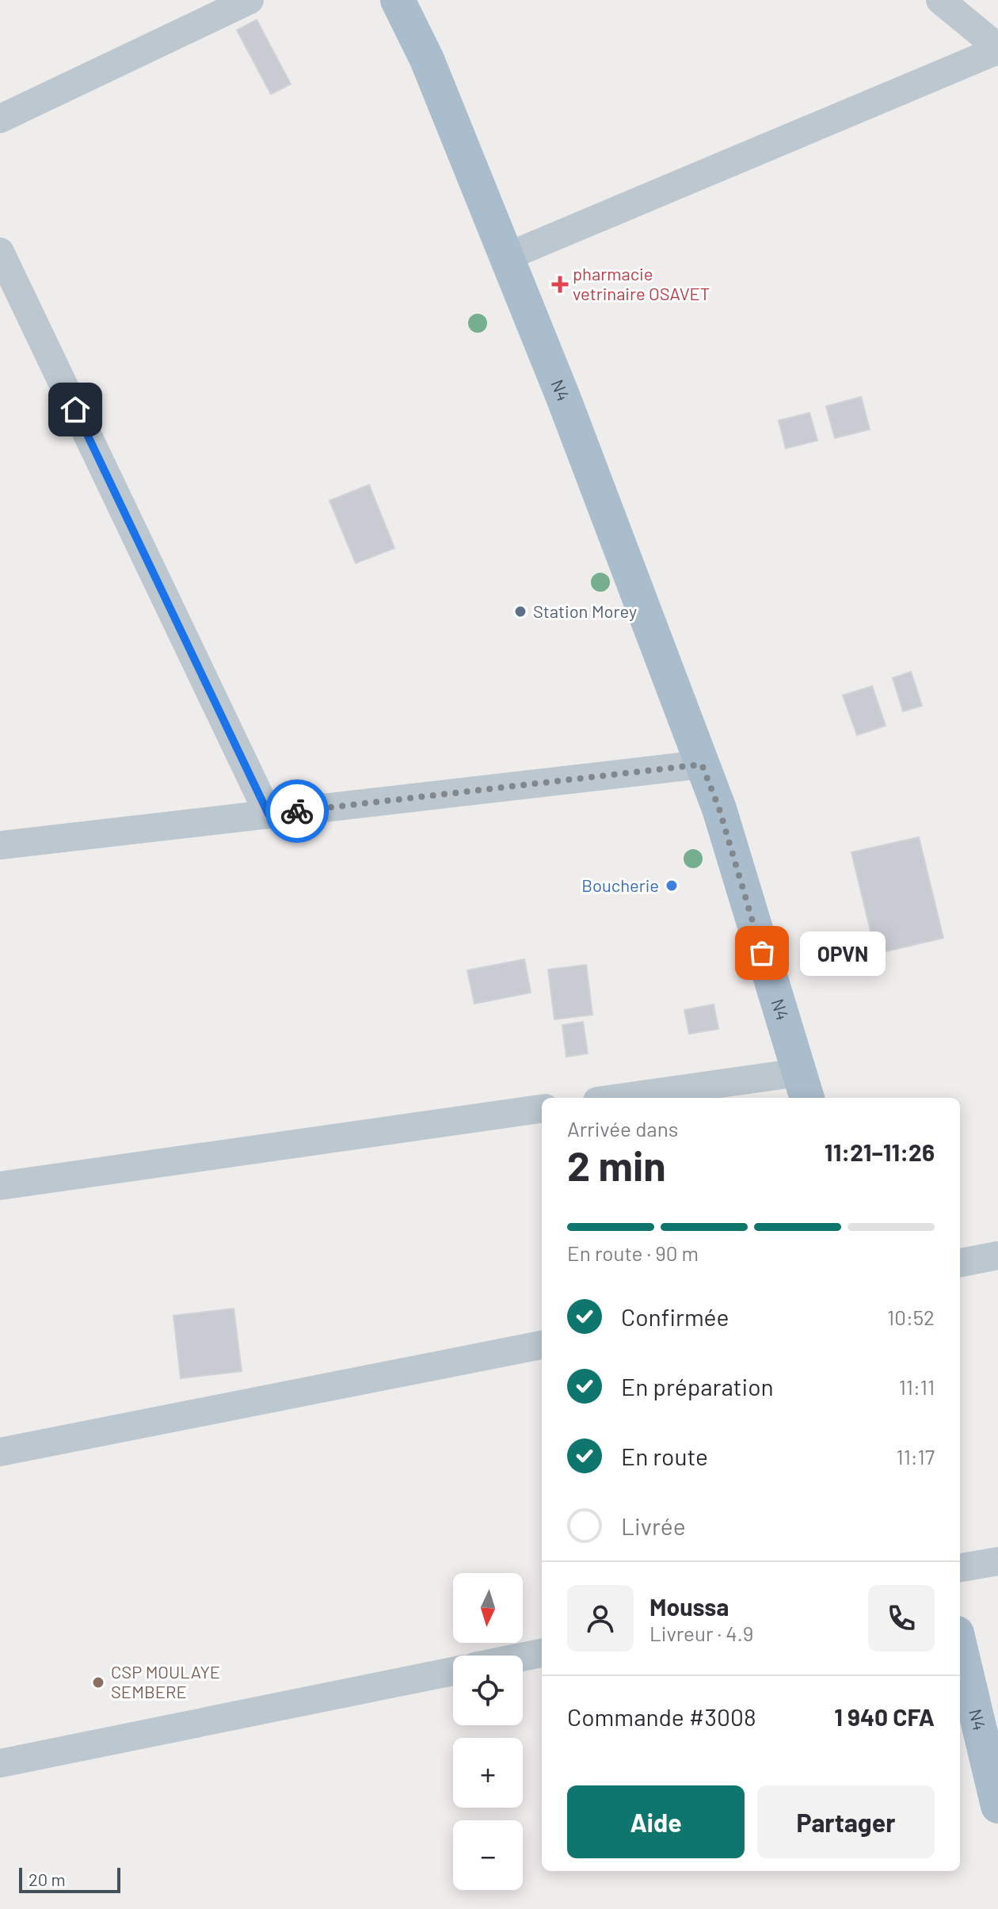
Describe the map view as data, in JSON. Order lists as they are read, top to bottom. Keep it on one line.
{"streets":{"main road":["N4"]},"places":{"health":["pharmacie vetrinaire OSAVET"],"other":["Station Morey","Boucherie","OPVN","CSP MOULAYE SEMBERE"]},"scale_bar":"20 m","north":"bottom","page":{"bubble":"OPVN","heading":["2 min","Arrivée dans","11:21–11:26"],"panel":["Moussa","Livreur · 4.9","Commande #3008","1 940 CFA"],"bar":"En route · 90 m","list":[["Confirmée","10:52"],["En préparation","11:11"],["En route","11:17"],"Livrée"],"map_buttons":["+","−"],"buttons":["Aide","Partager"],"scale":"20 m"}}
